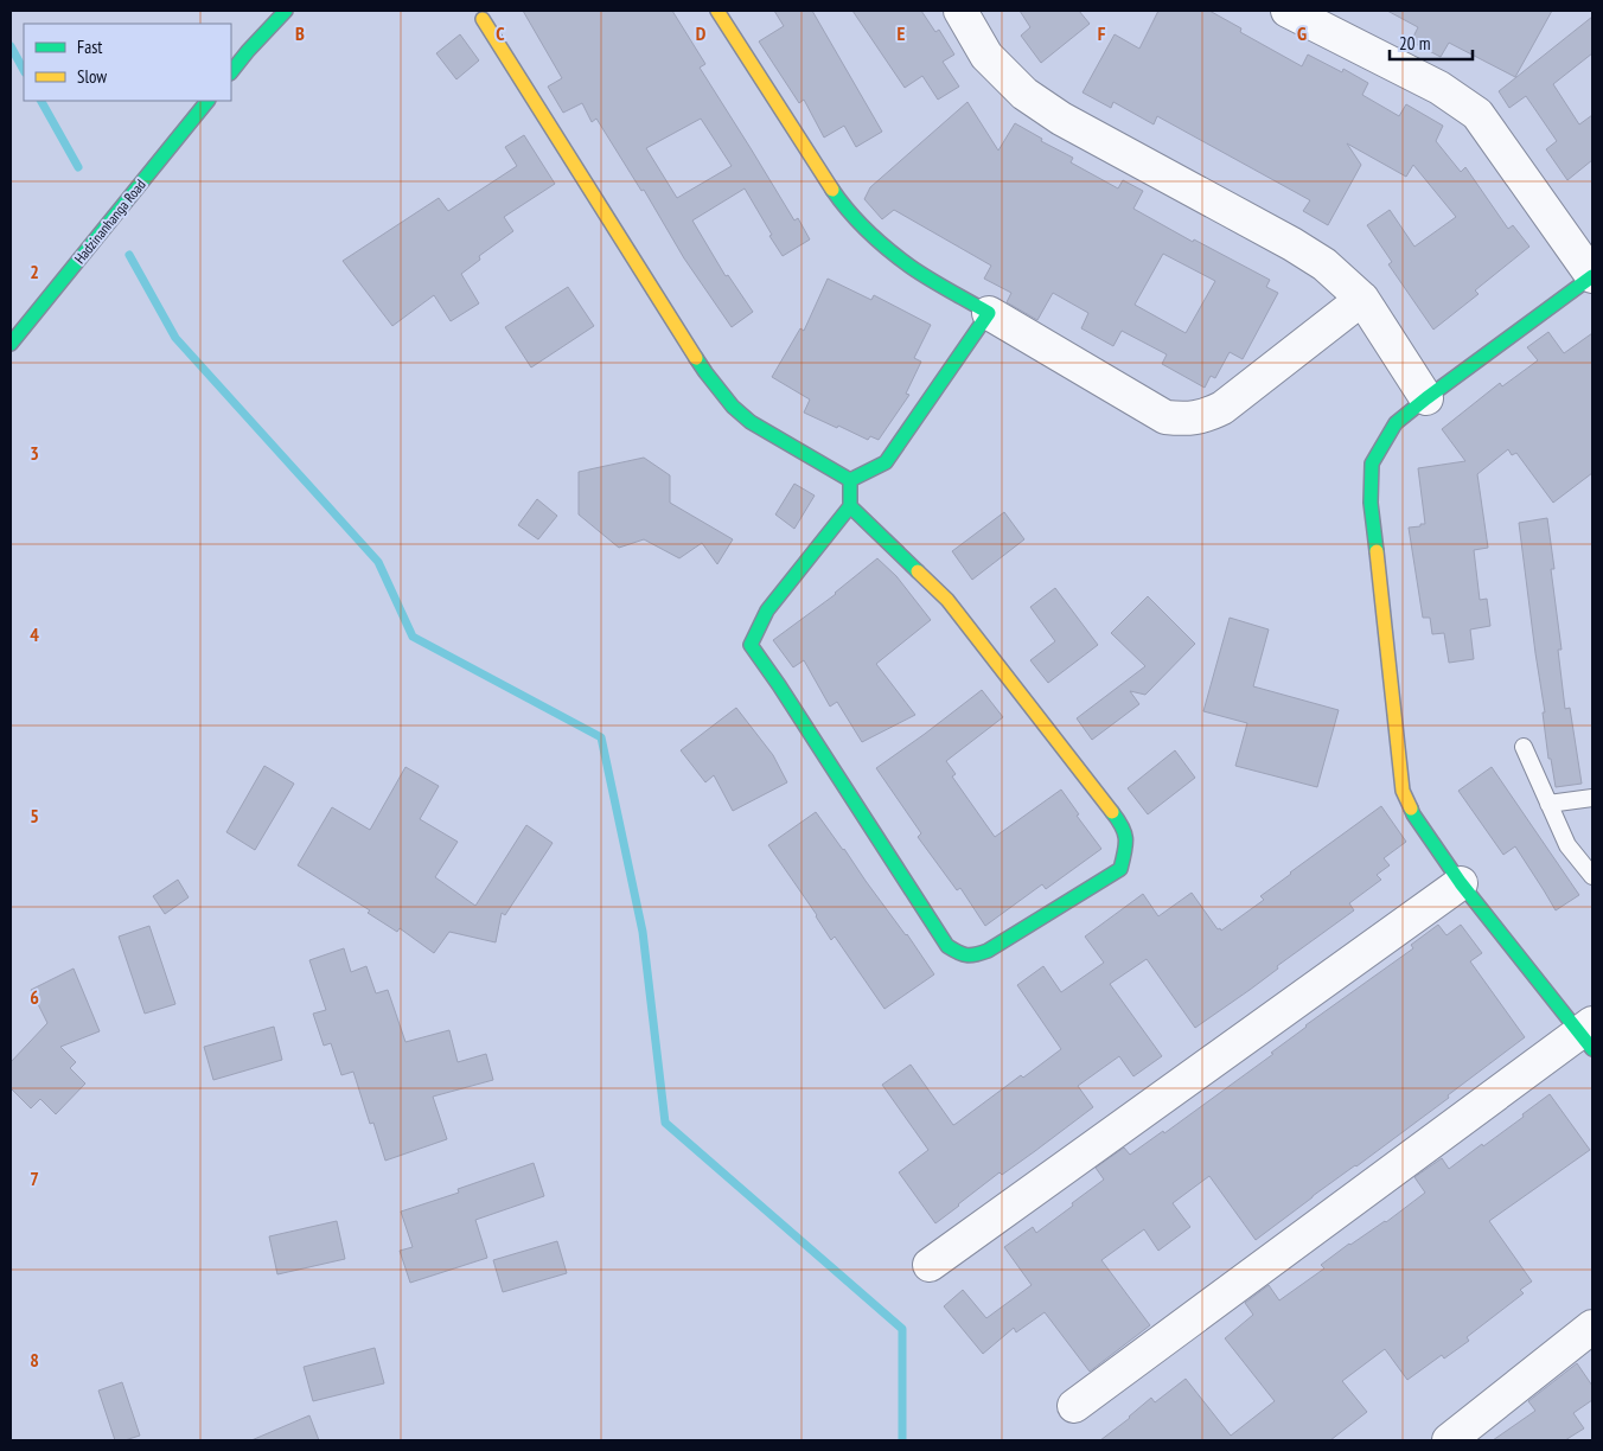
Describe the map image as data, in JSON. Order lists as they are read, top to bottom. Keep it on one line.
{"streets":{"street":["Hadzinanhanga Road"]},"legend":["Fast","Slow"],"scale_bar":"20 m","grid":{"columns":["B","C","D","E","F","G"],"rows":["2","3","4","5","6","7","8"]}}
